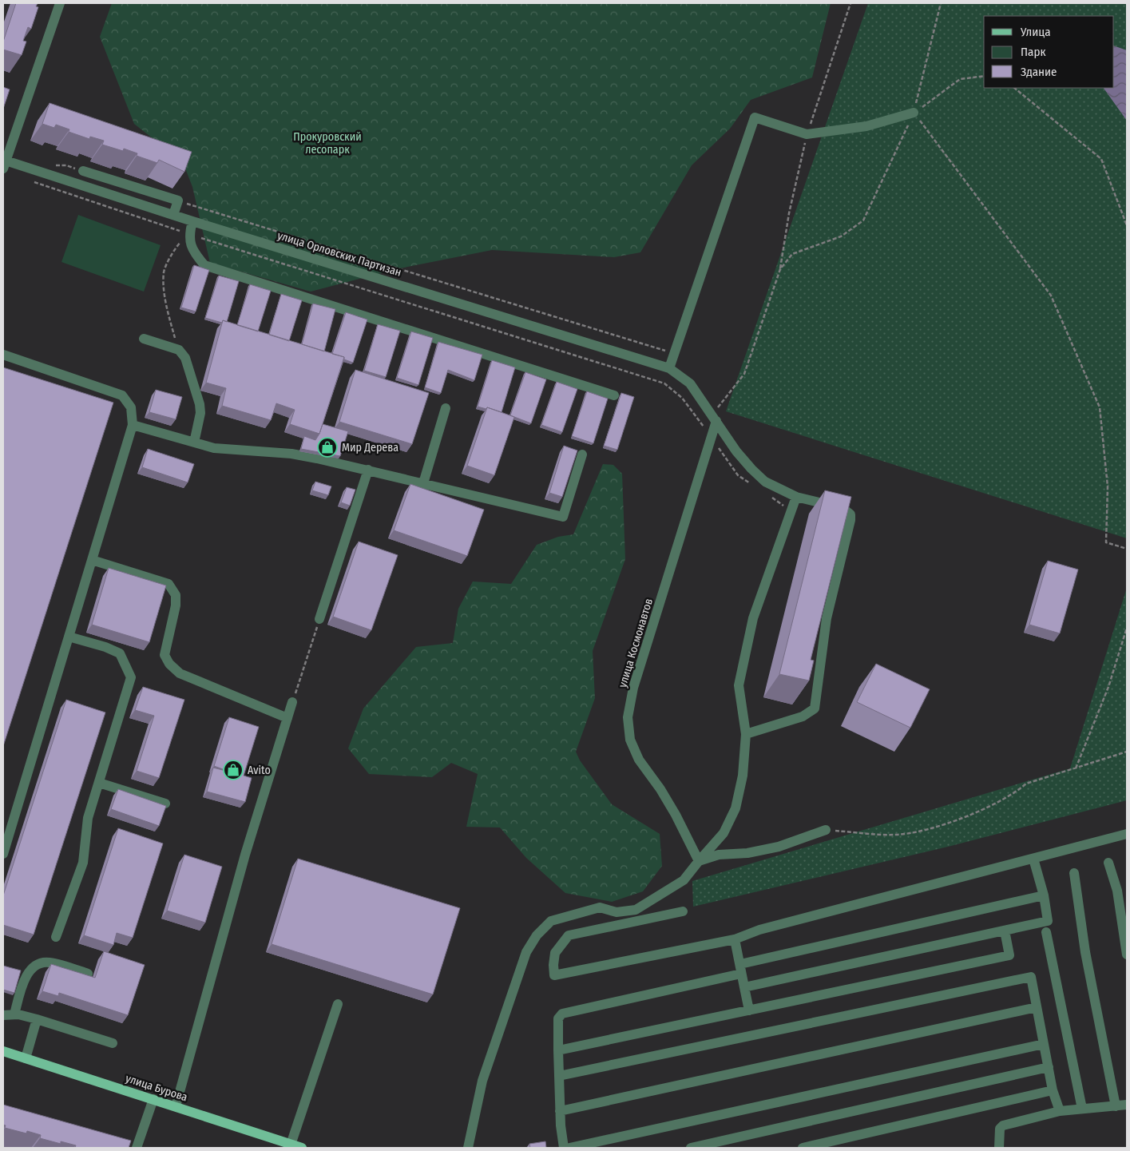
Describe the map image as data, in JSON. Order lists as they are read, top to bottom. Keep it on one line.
{"streets":{"main road":["улица Бурова"],"street":["улица Орловских Партизан","улица Космонавтов"]},"crossings":[["улица Орловских Партизан","улица Космонавтов"]],"parks":["Прокуровский лесопарк"],"places":{"shop":["Мир Дерева","Avito"]},"legend":["Улица","Парк","Здание"]}
